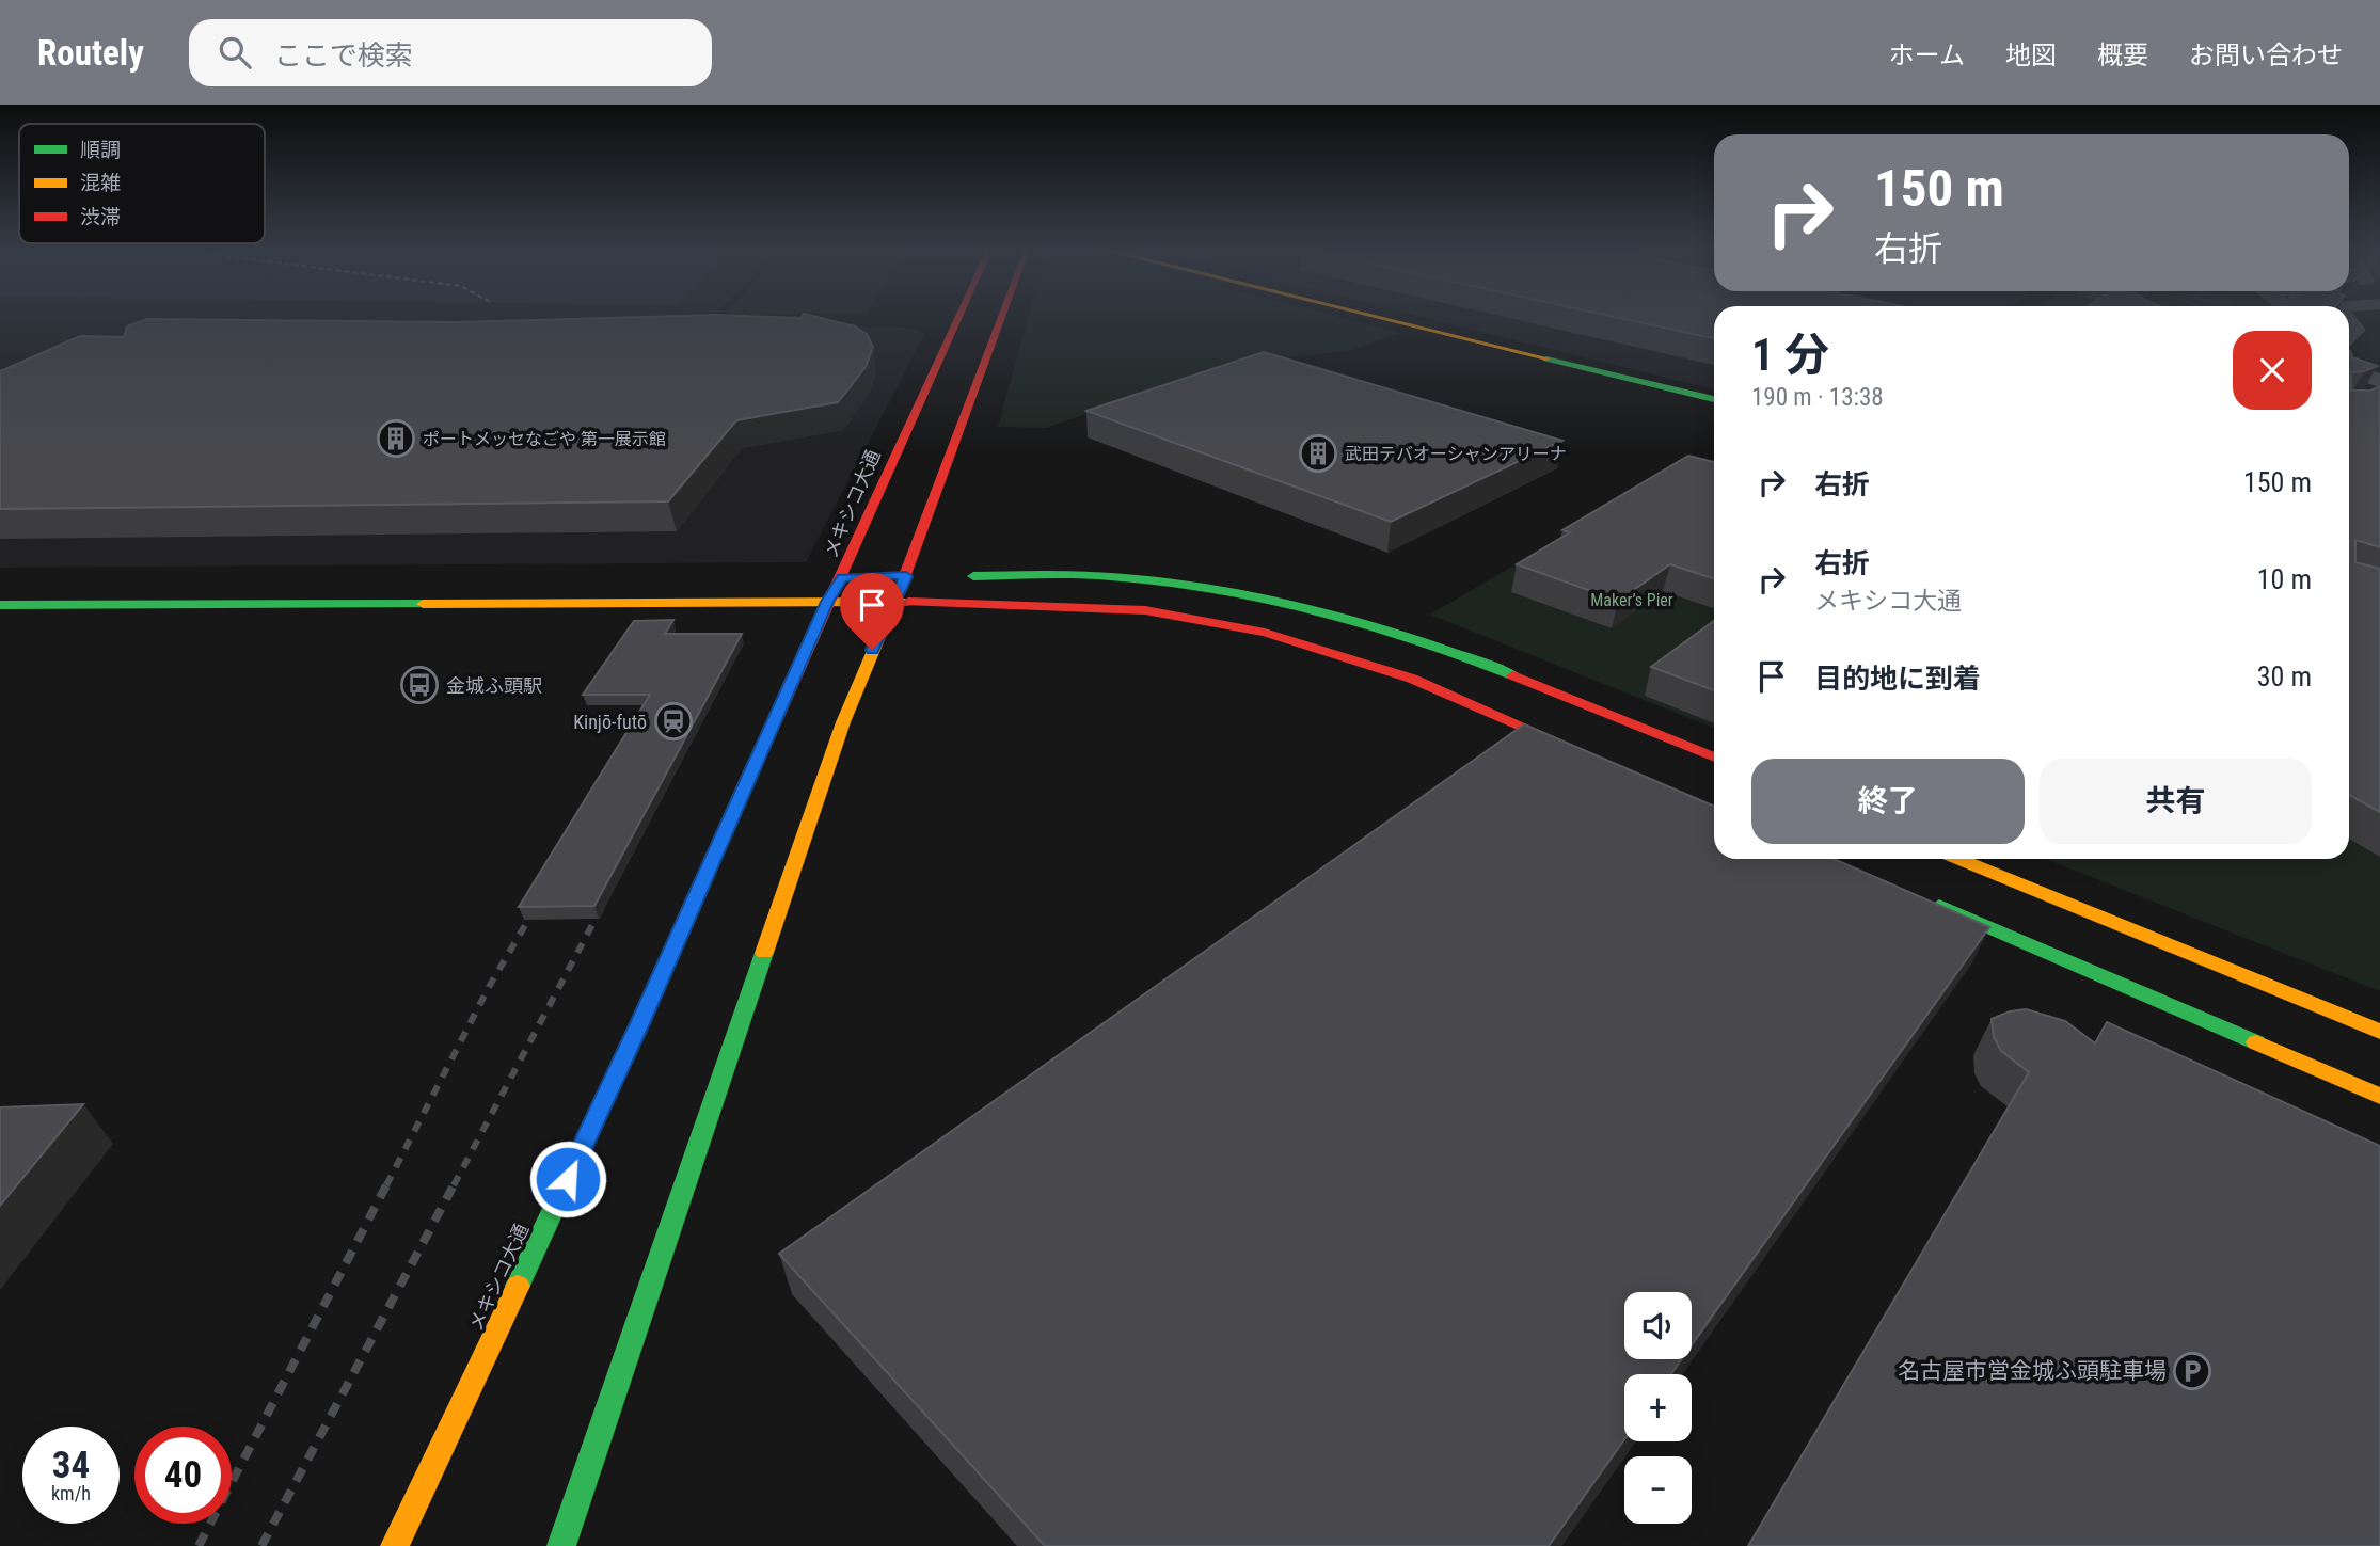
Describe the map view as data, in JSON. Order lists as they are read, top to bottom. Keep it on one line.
{"streets":{"street":["メキシコ大通"]},"parks":["Maker’s Pier"],"places":{"building":["ポートメッセなごや 第一展示館","武田テバオーシャンアリーナ"],"bus stop":["金城ふ頭駅"],"station":["Kinjō-futō"],"parking":["名古屋市営金城ふ頭駐車場"]},"legend":["順調","混雑","渋滞"],"page":{"header":"Routely","search":"ここで検索","nav":["ホーム","地図","概要","お問い合わせ"],"turn":["150 m","右折"],"heading":["1 分","190 m · 13:38"],"list":[{"name":"右折","value":"150 m"},{"name":"右折","note":"メキシコ大通","value":"10 m"},{"name":"目的地に到着","value":"30 m"}],"buttons":["終了","共有"],"map_buttons":["+","−"],"speed":"34 km/h","limit":"40"}}
